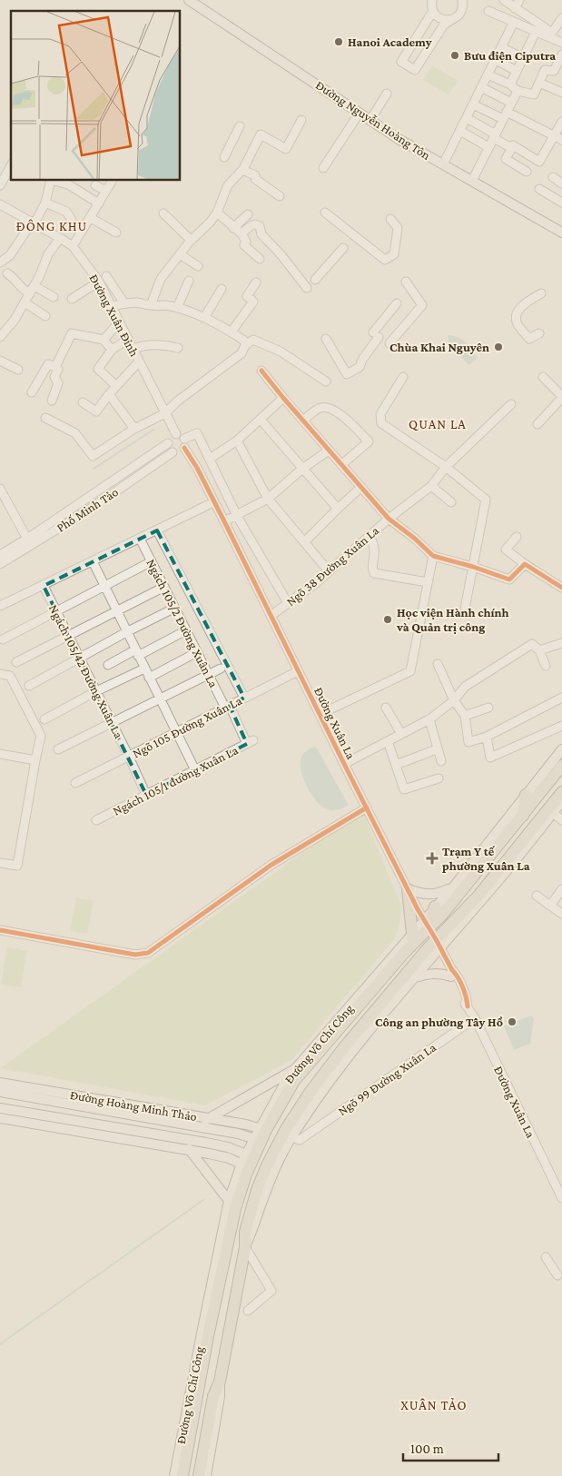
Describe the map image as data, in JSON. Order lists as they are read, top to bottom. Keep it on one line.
{"streets":{"highway":["Đường Võ Chí Công"],"main road":["Đường Nguyễn Hoàng Tôn","Đường Hoàng Minh Thảo"],"street":["Đường Xuân Đỉnh","Phố Minh Tảo","Ngõ 38 Đường Xuân La","Ngách 105/2 Đường Xuân La","Ngách 105/42 Đường Xuân La","Đường Xuân La","Ngõ 105 Đường Xuân La","Ngách 105/1 đường Xuân La","Ngõ 99 Đường Xuân La"]},"crossings":[["Phố Minh Tảo","Đường Xuân La"],["Ngõ 38 Đường Xuân La","Đường Xuân La"],["Ngách 105/2 Đường Xuân La","Ngõ 105 Đường Xuân La"],["Ngách 105/2 Đường Xuân La","Ngách 105/1 đường Xuân La"],["Ngách 105/42 Đường Xuân La","Ngõ 105 Đường Xuân La"],["Ngách 105/42 Đường Xuân La","Ngách 105/1 đường Xuân La"],["Đường Xuân La","Ngõ 105 Đường Xuân La"],["Đường Xuân La","Đường Võ Chí Công"],["Đường Xuân La","Ngõ 99 Đường Xuân La"],["Ngõ 105 Đường Xuân La","Ngách 105/1 đường Xuân La"],["Đường Võ Chí Công","Ngõ 99 Đường Xuân La"],["Đường Võ Chí Công","Đường Hoàng Minh Thảo"]],"districts":["ĐÔNG KHU","QUAN LA","XUÂN TẢO"],"places":{"other":["Hanoi Academy","Bưu điện Ciputra","Chùa Khai Nguyên","Học viện Hành chính và Quản trị công","Công an phường Tây Hồ"],"health":["Trạm Y tế phường Xuân La"]},"scale_bar":"100 m"}
